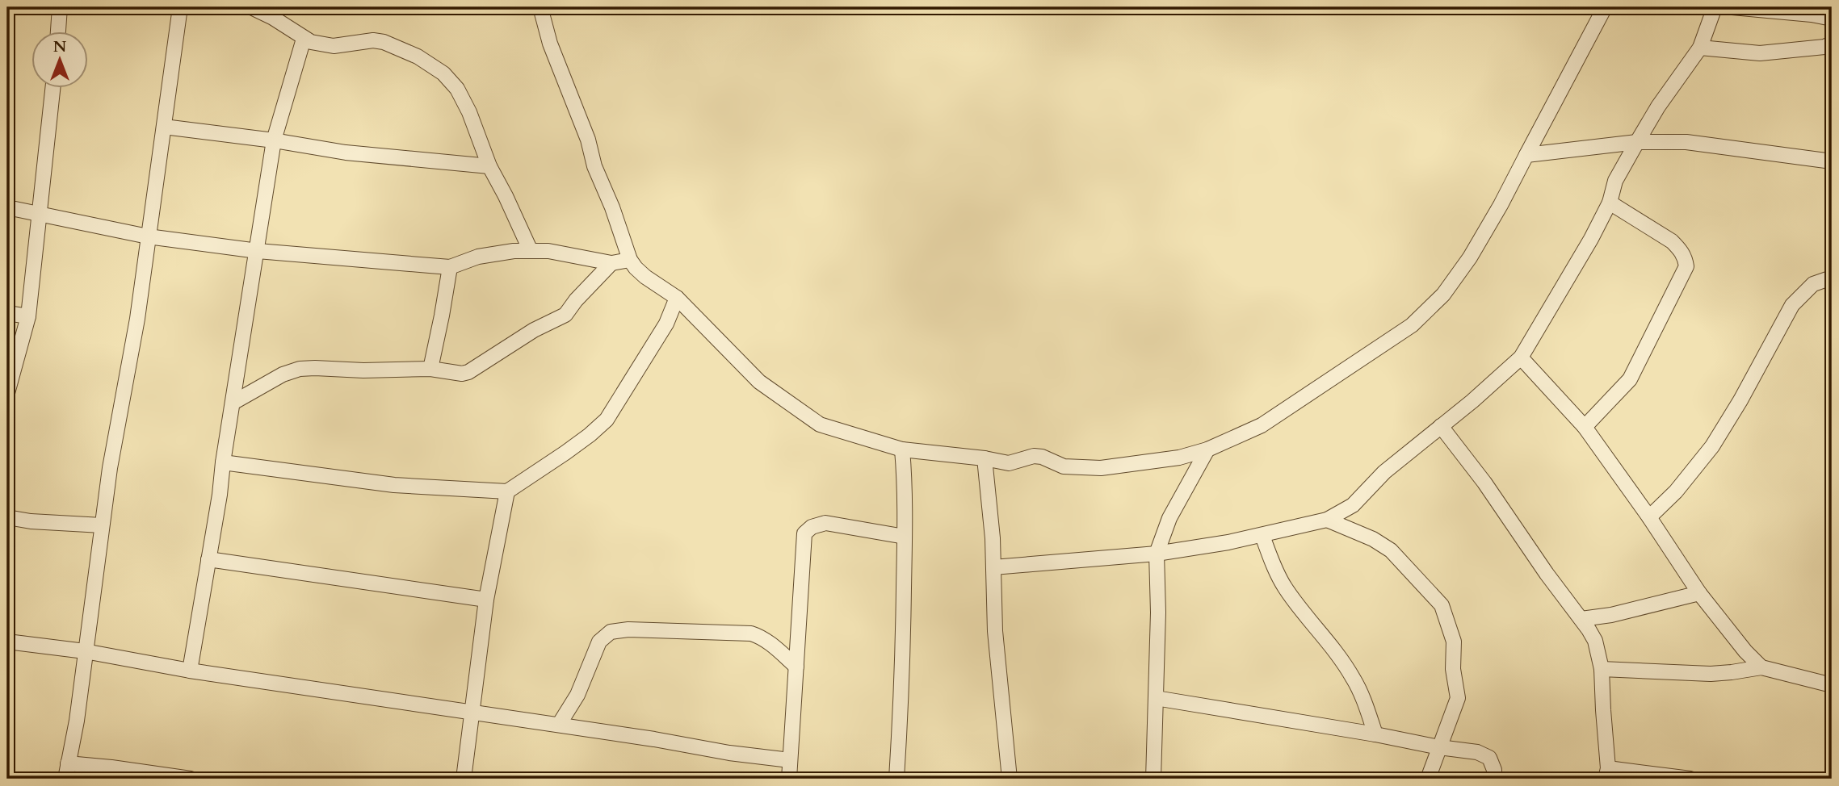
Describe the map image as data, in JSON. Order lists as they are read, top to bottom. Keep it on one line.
{"north":"top"}
